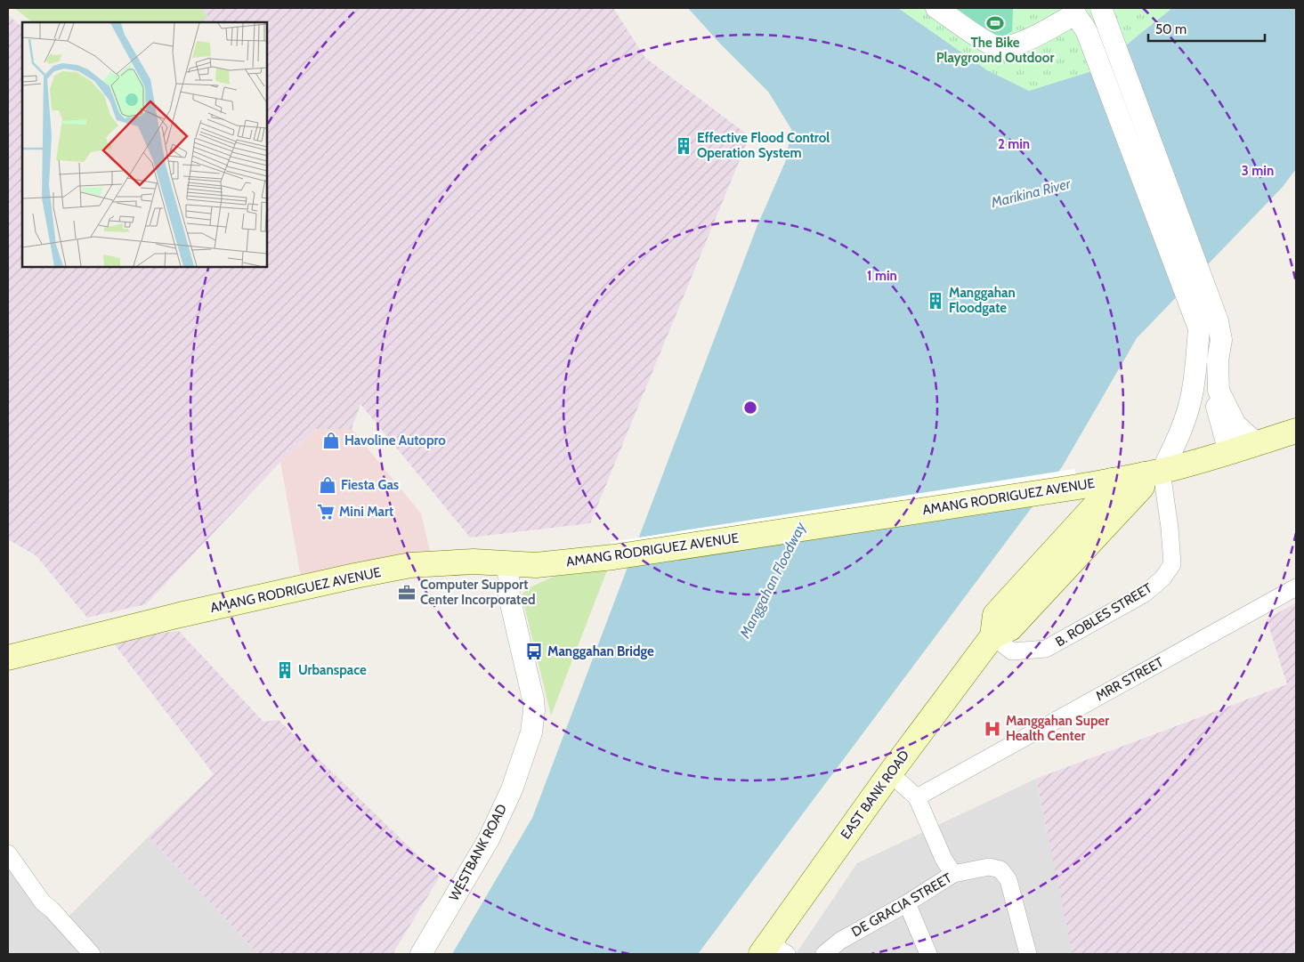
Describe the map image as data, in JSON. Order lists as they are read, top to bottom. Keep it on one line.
{"streets":{"main road":["AMANG RODRIGUEZ AVENUE","EAST BANK ROAD"],"street":["B. ROBLES STREET","MRR STREET","WESTBANK ROAD","DE GRACIA STREET"]},"crossings":[["AMANG RODRIGUEZ AVENUE","B. ROBLES STREET"],["AMANG RODRIGUEZ AVENUE","EAST BANK ROAD"],["AMANG RODRIGUEZ AVENUE","WESTBANK ROAD"],["B. ROBLES STREET","EAST BANK ROAD"]],"water":["Marikina River","Manggahan Floodway"],"places":{"sports":["The Bike Playground Outdoor"],"building":["Effective Flood Control Operation System","Manggahan Floodgate","Urbanspace"],"shop":["Havoline Autopro","Fiesta Gas"],"supermarket":["Mini Mart"],"office":["Computer Support Center Incorporated"],"bus stop":["Manggahan Bridge"],"hospital":["Manggahan Super Health Center"]},"scale_bar":"50 m","rings":["2 min","3 min","1 min"]}
